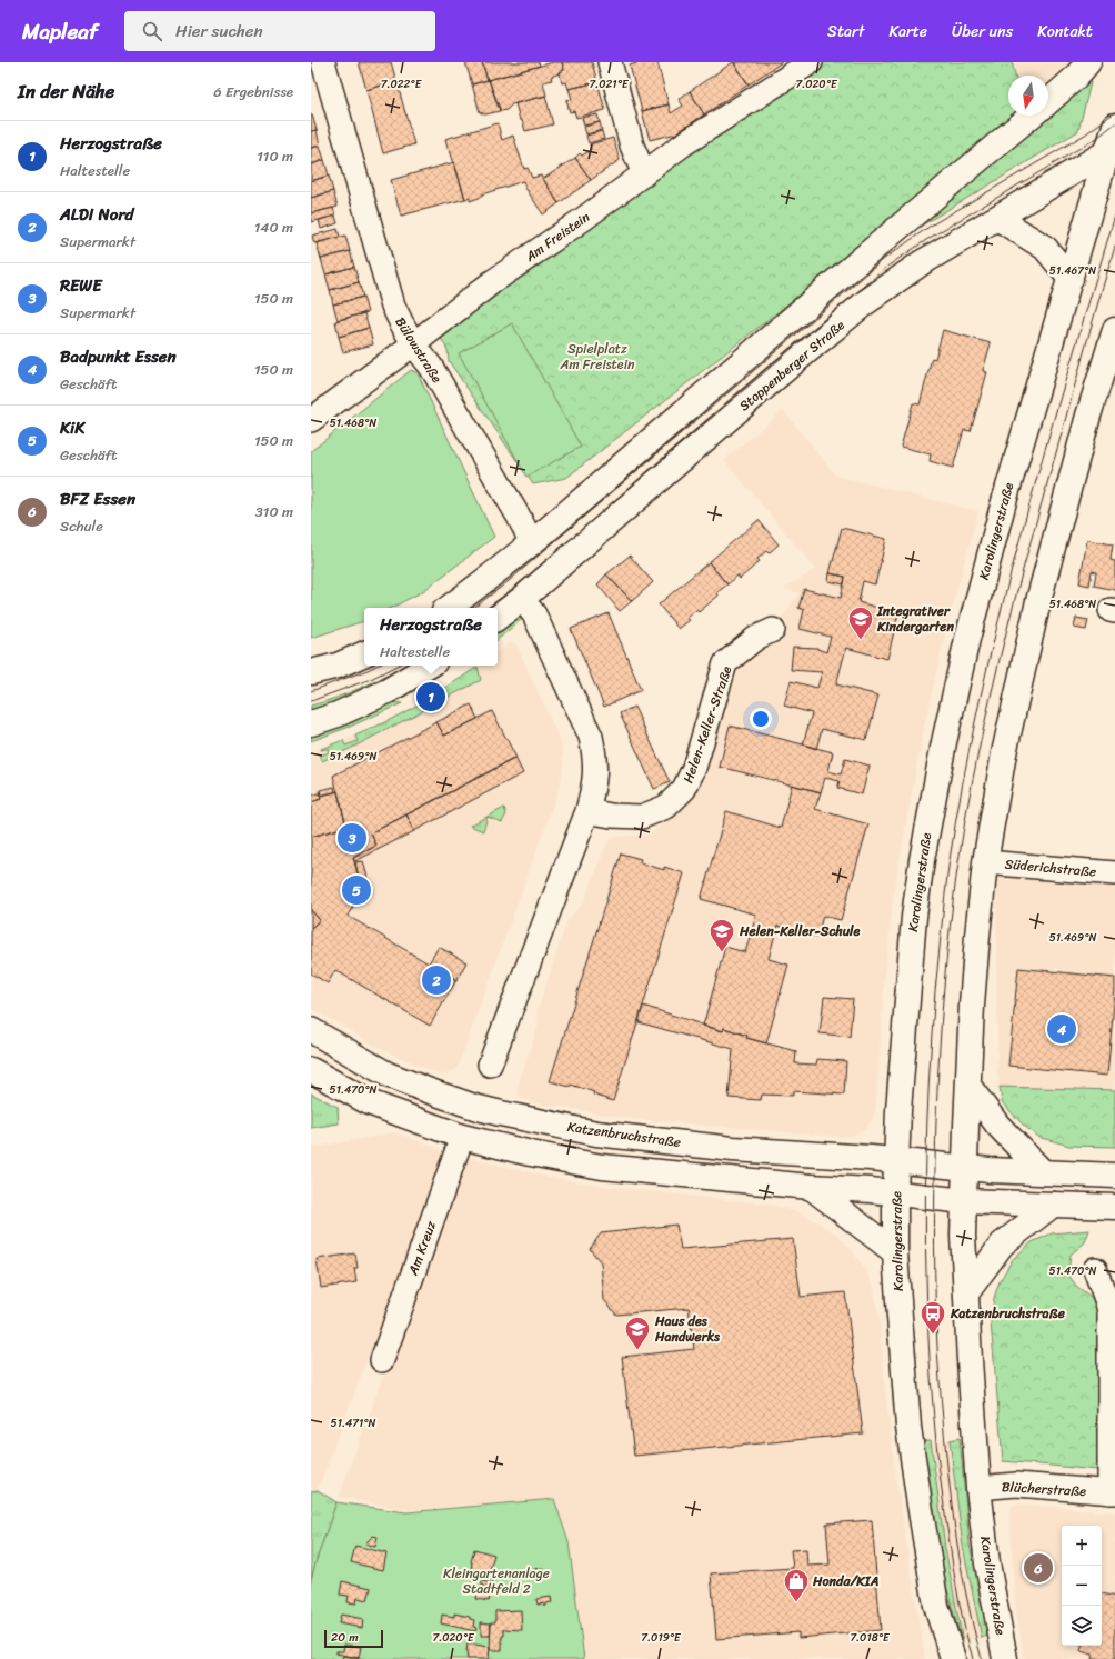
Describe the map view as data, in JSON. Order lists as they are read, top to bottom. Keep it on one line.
{"streets":{"main road":["Stoppenberger Straße","Karolingerstraße","Katzenbruchstraße"],"street":["Am Freistein","Bülowstraße","Helen-Keller-Straße","Süderichstraße","Am Kreuz","Blücherstraße"]},"crossings":[["Am Freistein","Bülowstraße"],["Stoppenberger Straße","Karolingerstraße"],["Karolingerstraße","Süderichstraße"],["Karolingerstraße","Katzenbruchstraße"],["Karolingerstraße","Blücherstraße"]],"parks":["Spielplatz Am Freistein","Kleingartenanlage Stadtfeld 2"],"places":{"school or university":["Integrativer Kindergarten","Helen-Keller-Schule","Haus des Handwerks"],"bus stop":["Katzenbruchstraße"],"shop":["Honda/KIA"]},"scale_bar":"20 m","north":"bottom","page":{"header":"Mapleaf","search":"Hier suchen","nav":["Start","Karte","Über uns","Kontakt"],"heading":["In der Nähe","6 Ergebnisse"],"list":[{"mark":"1","name":"Herzogstraße","note":"Haltestelle","value":"110 m"},{"mark":"2","name":"ALDI Nord","note":"Supermarkt","value":"140 m"},{"mark":"3","name":"REWE","note":"Supermarkt","value":"150 m"},{"mark":"4","name":"Badpunkt Essen","note":"Geschäft","value":"150 m"},{"mark":"5","name":"KiK","note":"Geschäft","value":"150 m"},{"mark":"6","name":"BFZ Essen","note":"Schule","value":"310 m"}],"popup":["Herzogstraße","Haltestelle"],"pins":["1","3","5","2","4","6"],"map_buttons":["+","−"],"scale":"20 m"},"coordinates":["7.022°E","7.021°E","7.020°E","51.467°N","51.468°N","51.469°N","51.470°N","51.471°N","7.019°E","7.018°E"]}
